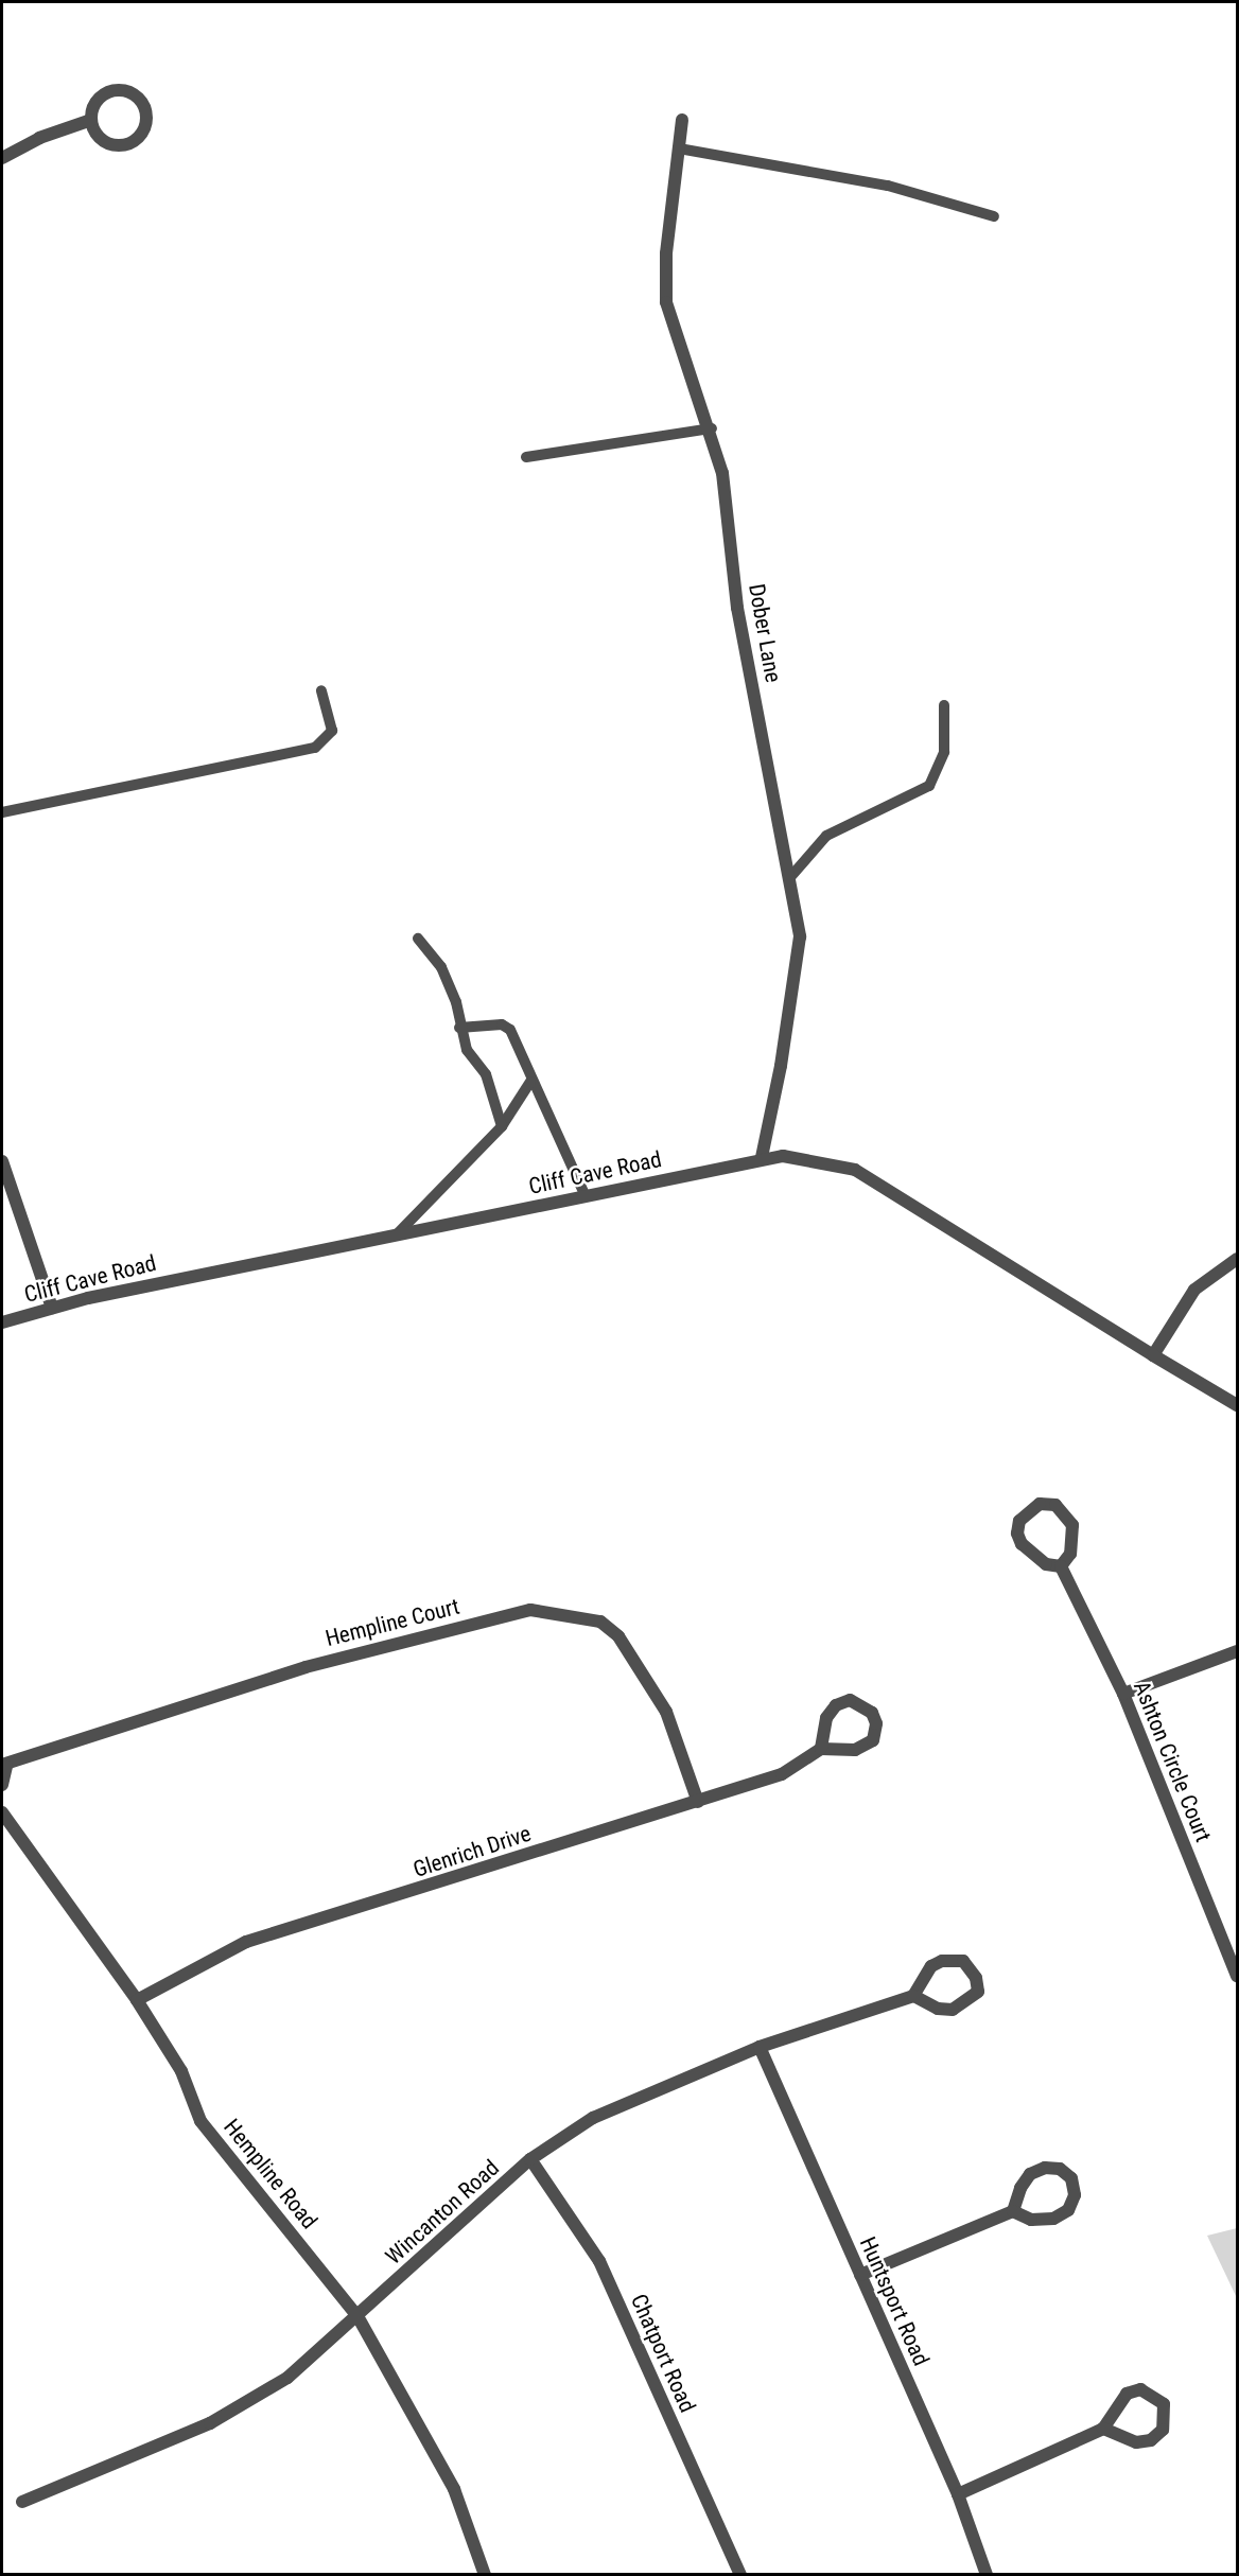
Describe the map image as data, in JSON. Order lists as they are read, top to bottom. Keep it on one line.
{"streets":{"street":["Dober Lane","Cliff Cave Road","Hempline Court","Ashton Circle Court","Glenrich Drive","Hempline Road","Wincanton Road","Huntsport Road","Chatport Road"]},"crossings":[["Dober Lane","Cliff Cave Road"],["Hempline Court","Glenrich Drive"],["Glenrich Drive","Hempline Road"],["Hempline Road","Wincanton Road"],["Wincanton Road","Huntsport Road"],["Wincanton Road","Chatport Road"]]}
